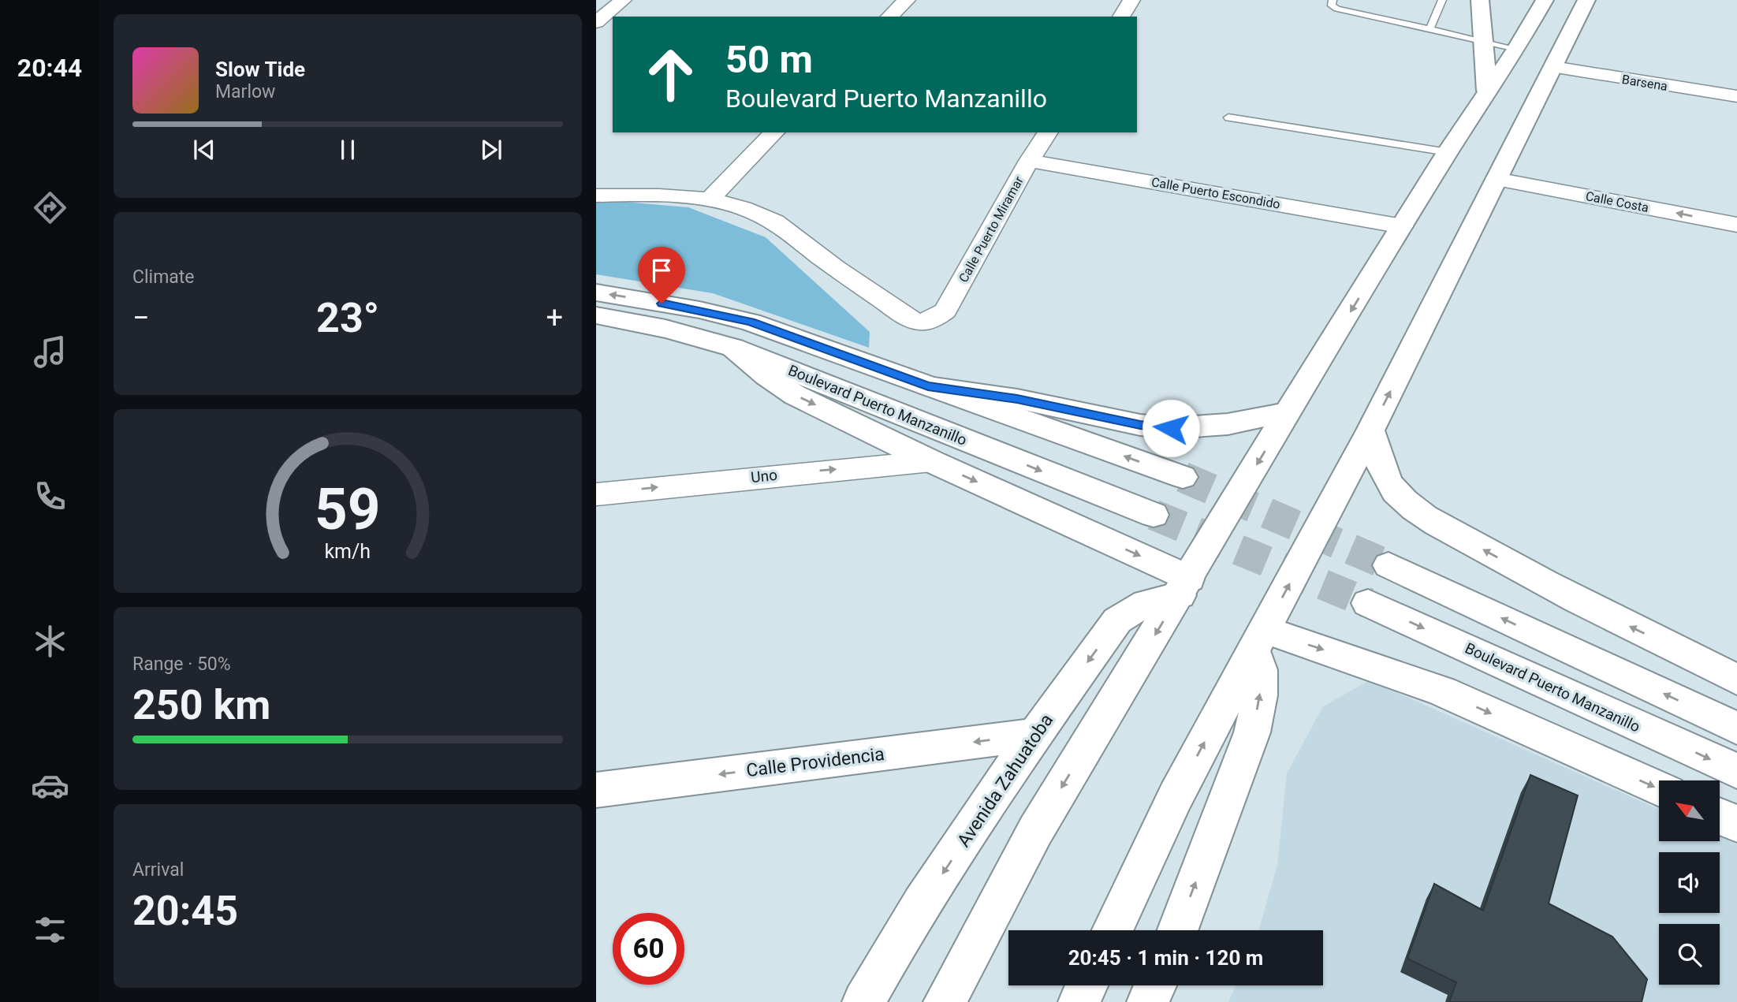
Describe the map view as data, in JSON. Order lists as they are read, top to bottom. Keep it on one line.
{"streets":{"main road":["Boulevard Puerto Manzanillo","Calle Providencia","Avenida Zahuatoba"],"street":["Barsena","Calle Puerto Escondido","Calle Costa","Calle Puerto Miramar","Uno"]},"crossings":[["Calle Puerto Escondido","Calle Puerto Miramar"],["Calle Providencia","Avenida Zahuatoba"]],"one_way":["Calle Costa","Uno","Calle Providencia"],"north":"top left","page":{"tabs":"20:44","turn":["50 m","Boulevard Puerto Manzanillo"],"song":["Slow Tide","Marlow"],"tile":["Climate",["Range · 50%","250 km"],["Arrival","20:45"]],"heat":["−","23°","+"],"limit":"60","trip":"20:45 · 1 min · 120 m","gauge":["59","km/h"]}}
